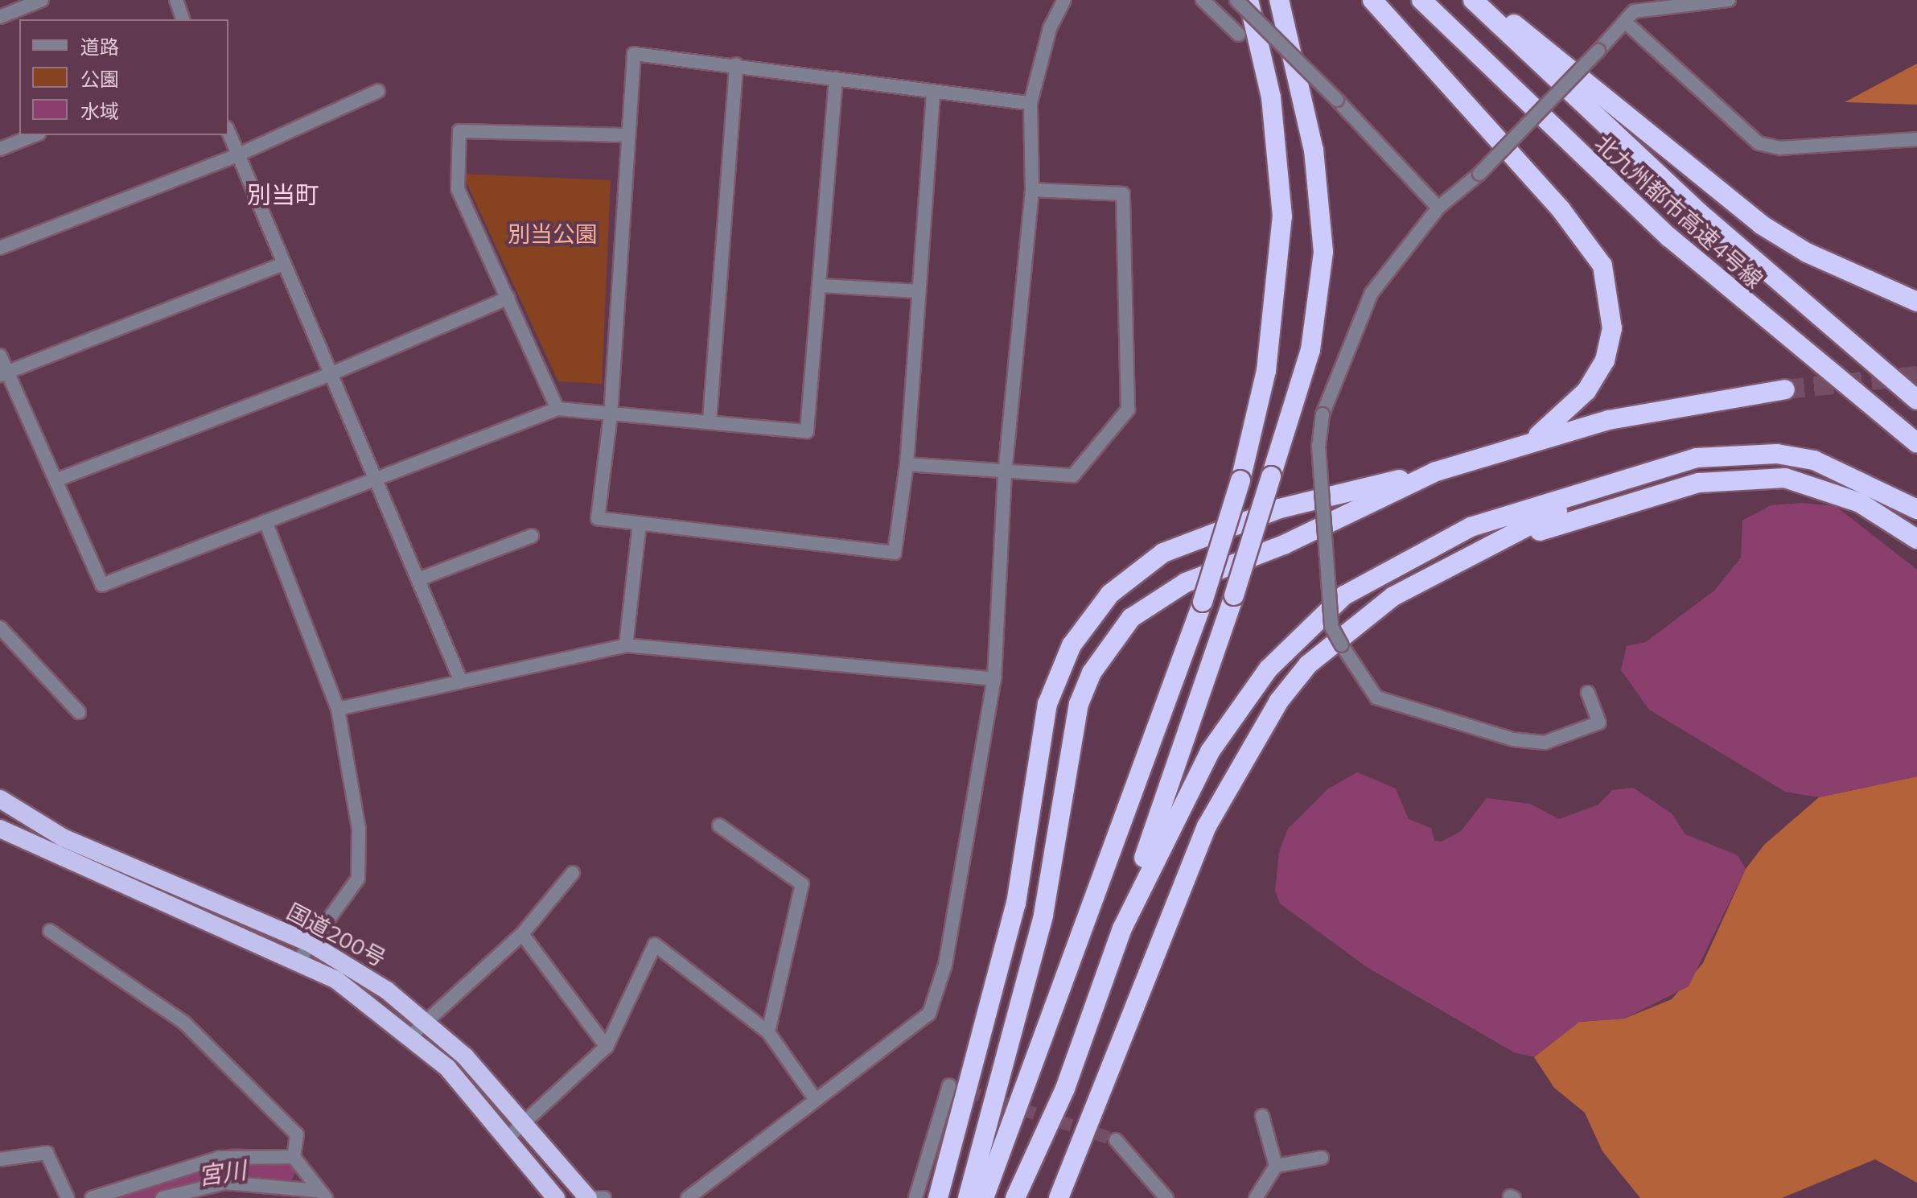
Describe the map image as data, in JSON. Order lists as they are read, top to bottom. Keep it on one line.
{"streets":{"highway":["北九州都市高速4号線","国道200号"]},"districts":["別当町"],"water":["宮川"],"parks":["別当公園"],"legend":["道路","公園","水域"]}
